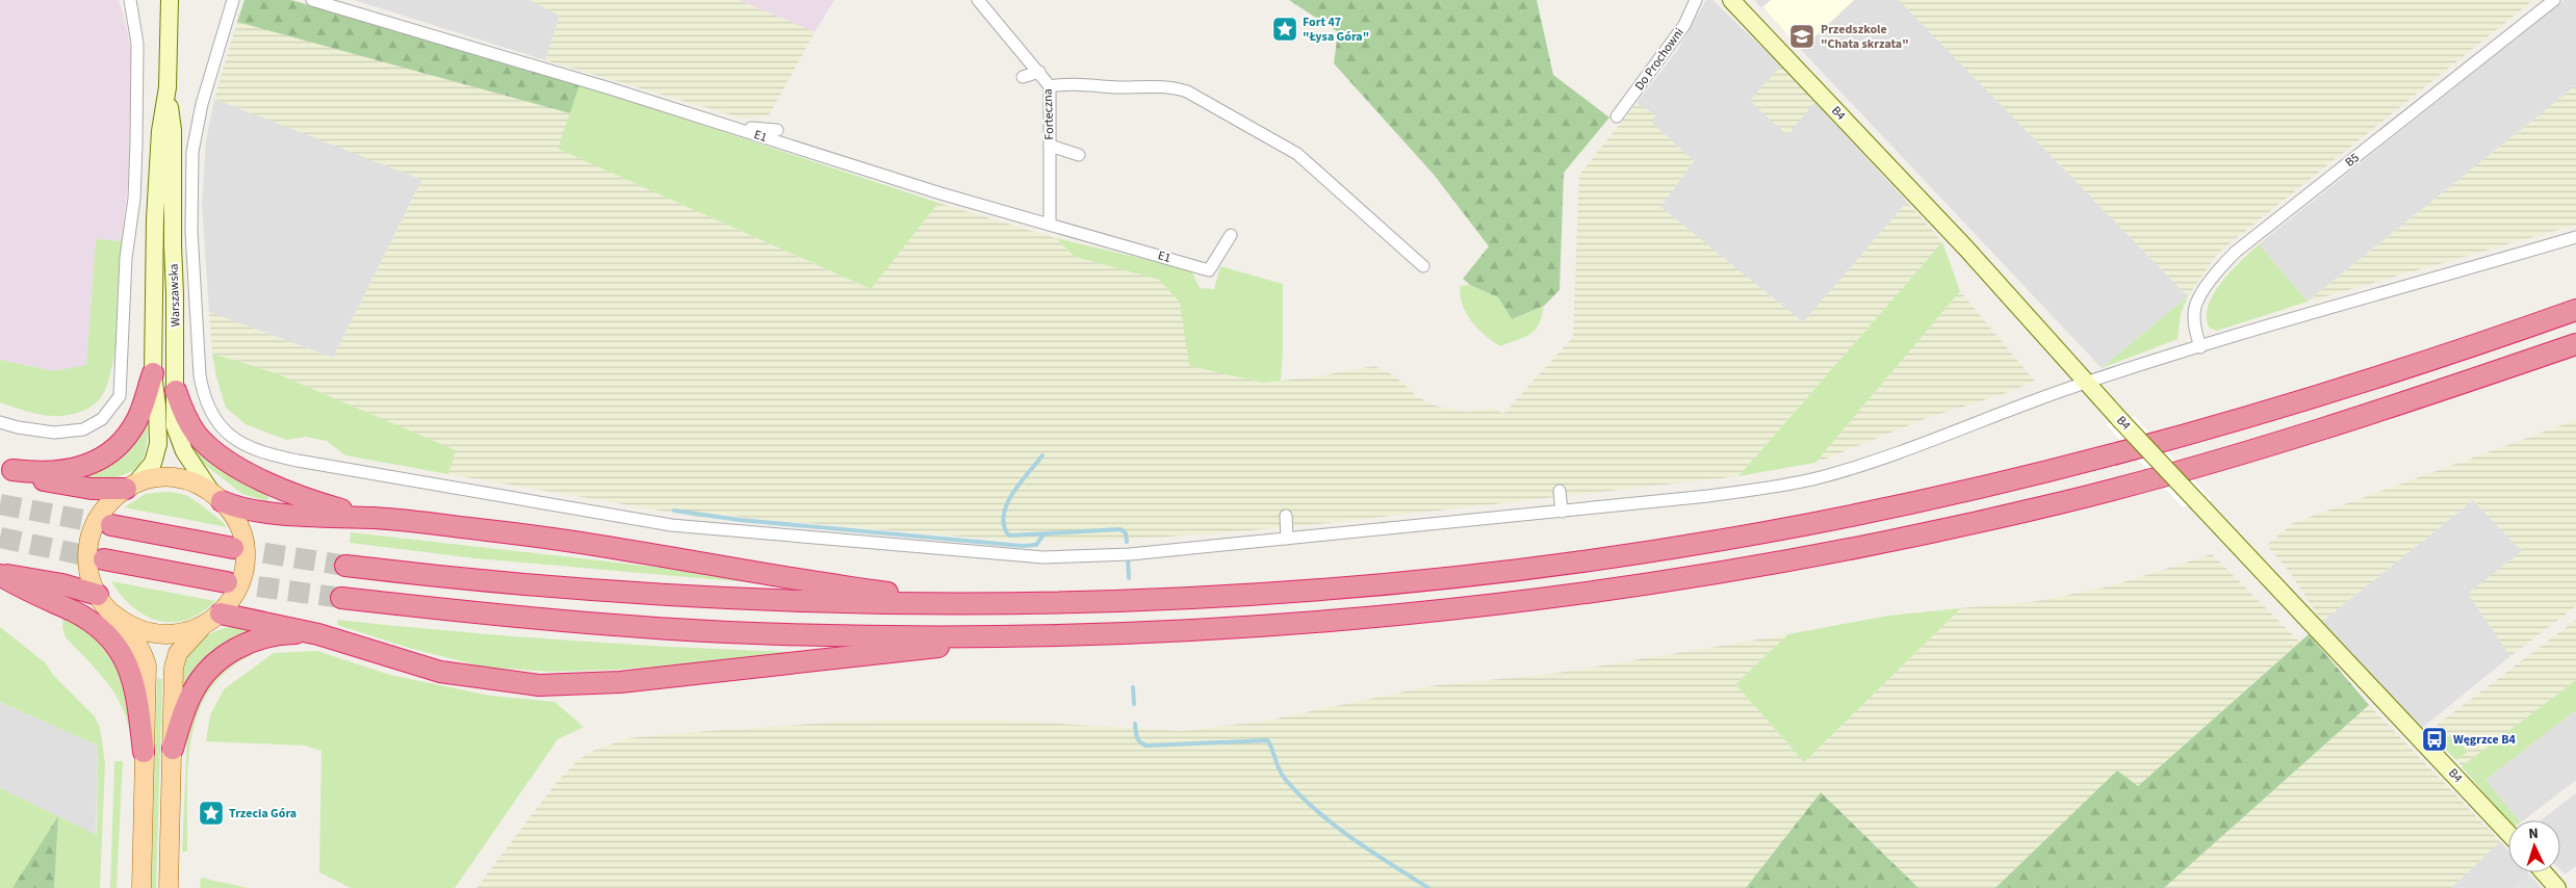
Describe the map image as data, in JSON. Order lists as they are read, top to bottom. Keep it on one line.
{"streets":{"street":["Do Prochowni","B4","Forteczna","E1","B5","Warszawska"]},"crossings":[["Forteczna","E1"]],"places":{"place":["Fort 47 \"Łysa Góra\"","Trzecia Góra"],"school or university":["Przedszkole \"Chata skrzata\""],"bus stop":["Węgrzce B4"]},"north":"top"}
